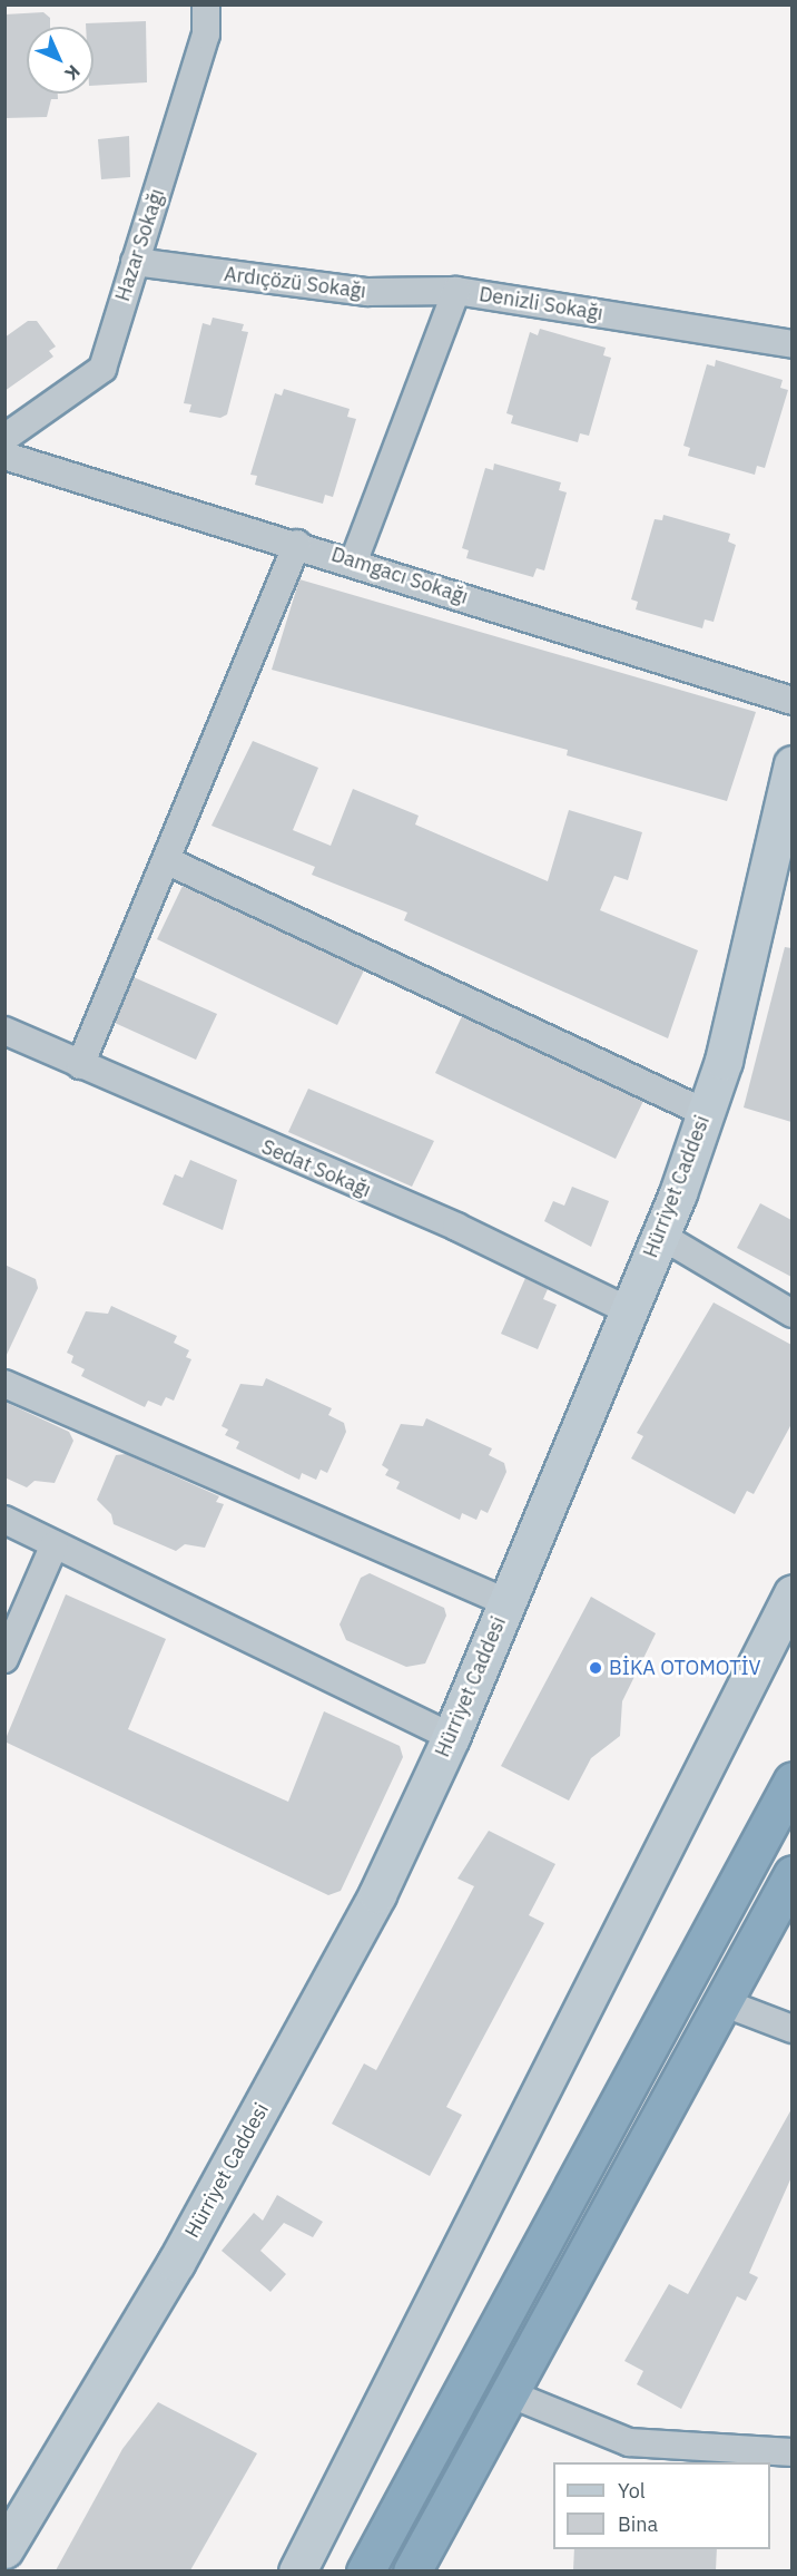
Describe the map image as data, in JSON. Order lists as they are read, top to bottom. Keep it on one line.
{"streets":{"main road":["Hürriyet Caddesi"],"street":["Hazar Sokağı","Ardıçözü Sokağı","Denizli Sokağı","Damgacı Sokağı","Sedat Sokağı"]},"crossings":[["Hazar Sokağı","Ardıçözü Sokağı"],["Ardıçözü Sokağı","Denizli Sokağı"],["Denizli Sokağı","Damgacı Sokağı"],["Sedat Sokağı","Hürriyet Caddesi"]],"places":["BİKA OTOMOTİV"],"legend":["Yol","Bina"],"north":"bottom right"}
